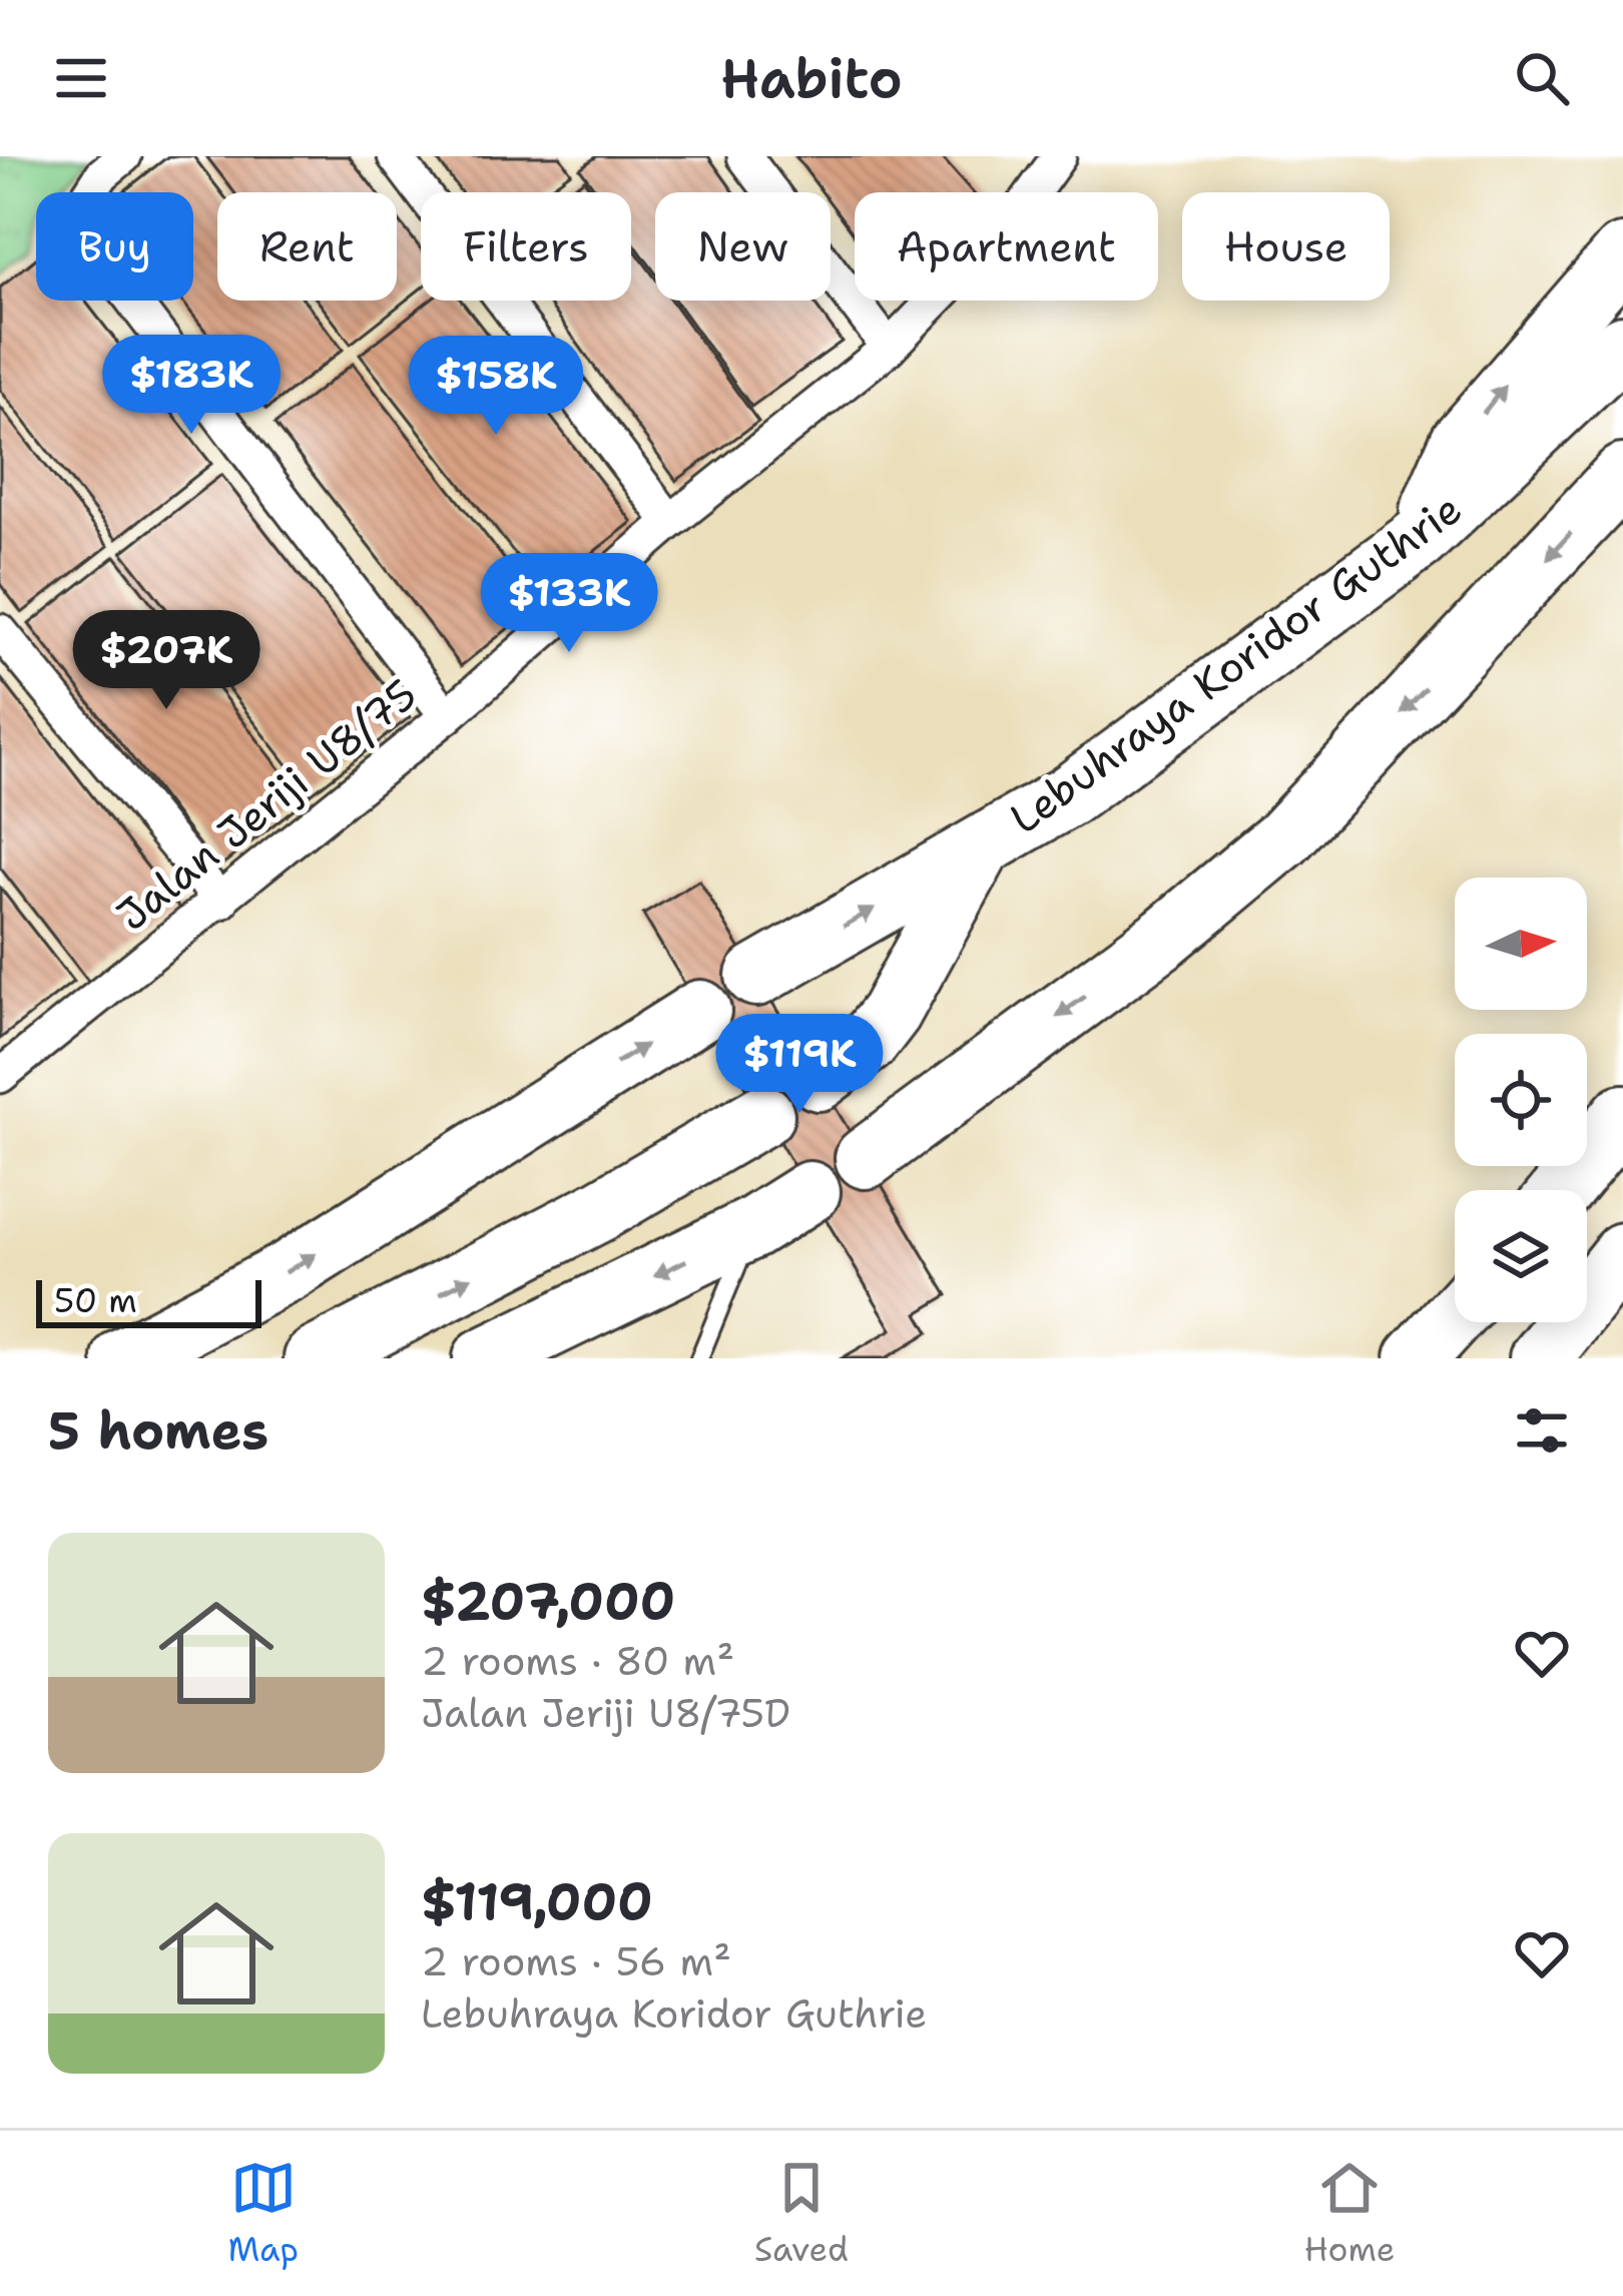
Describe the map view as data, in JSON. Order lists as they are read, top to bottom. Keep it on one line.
{"streets":{"highway":["Lebuhraya Koridor Guthrie"],"street":["Jalan Jeriji U8/75"]},"scale_bar":"50 m","north":"right","page":{"header":"Habito","chip":["Buy","Rent","Filters","New","Apartment","House"],"price":["$183K","$158K","$133K","$207K","$119K"],"scale":"50 m","heading":"5 homes","list":[{"name":"$207,000","note":"2 rooms · 80 m² · Jalan Jeriji U8/75D"},{"name":"$119,000","note":"2 rooms · 56 m² · Lebuhraya Koridor Guthrie"}],"tabs":["Map","Saved","Home"]}}
